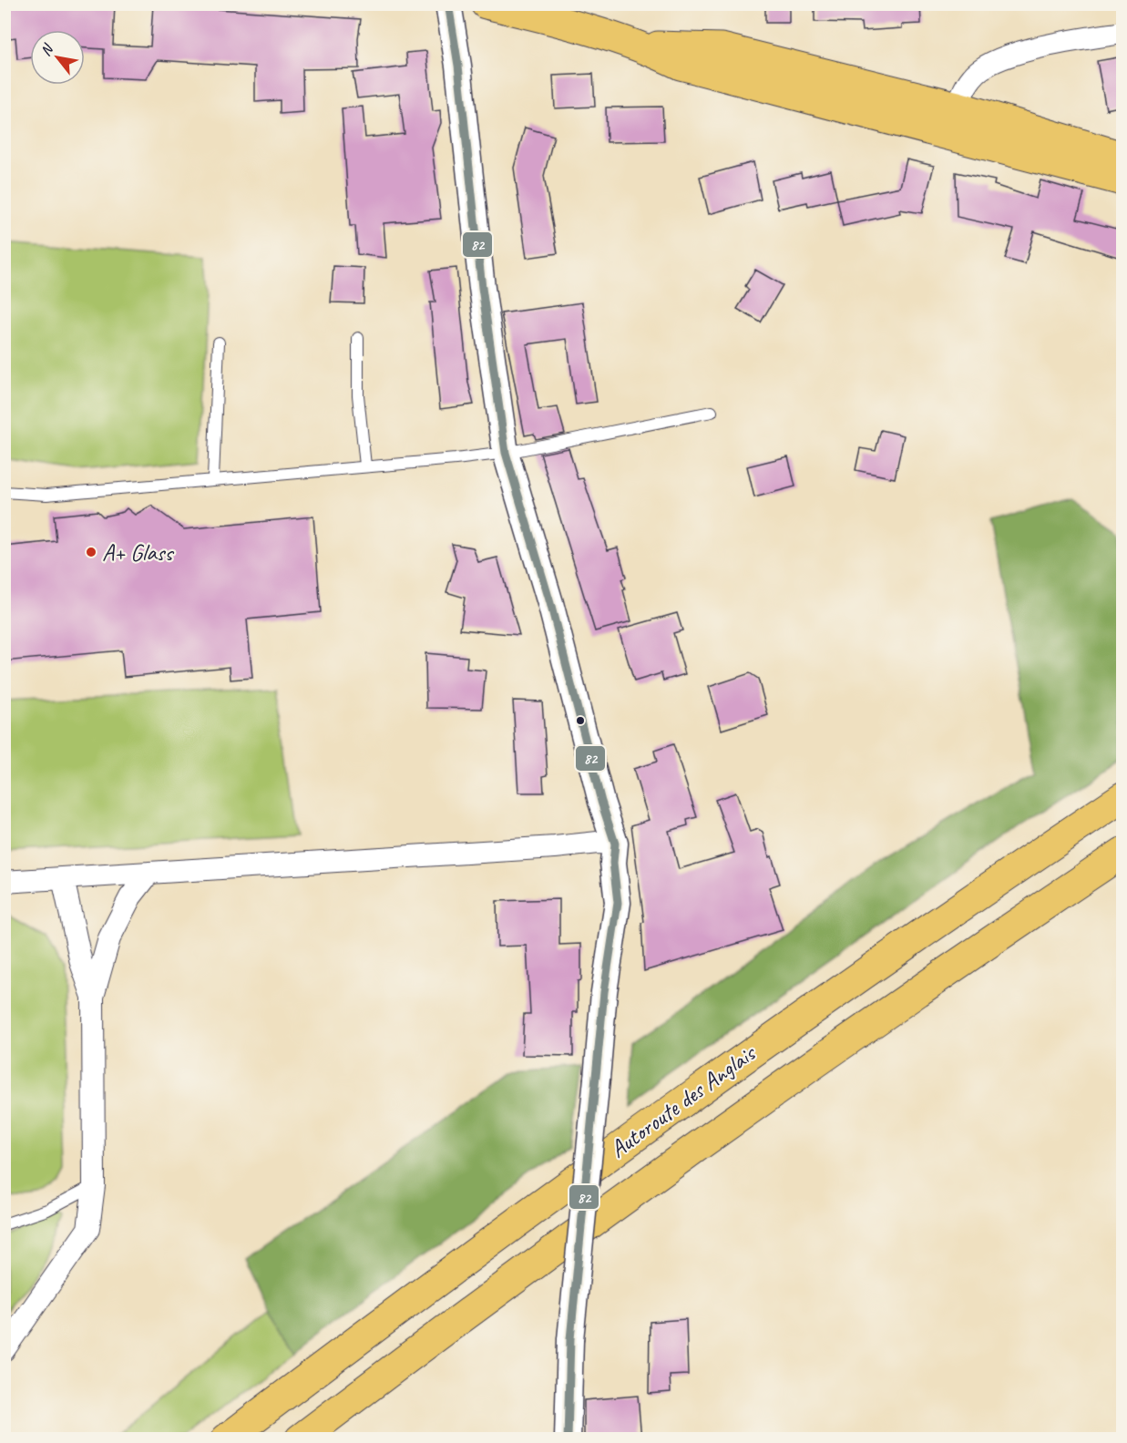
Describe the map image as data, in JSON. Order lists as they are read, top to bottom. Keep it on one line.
{"streets":{"main road":["Autoroute des Anglais"]},"places":["A+ Glass"],"lines":["transit line 82"],"north":"top left"}
